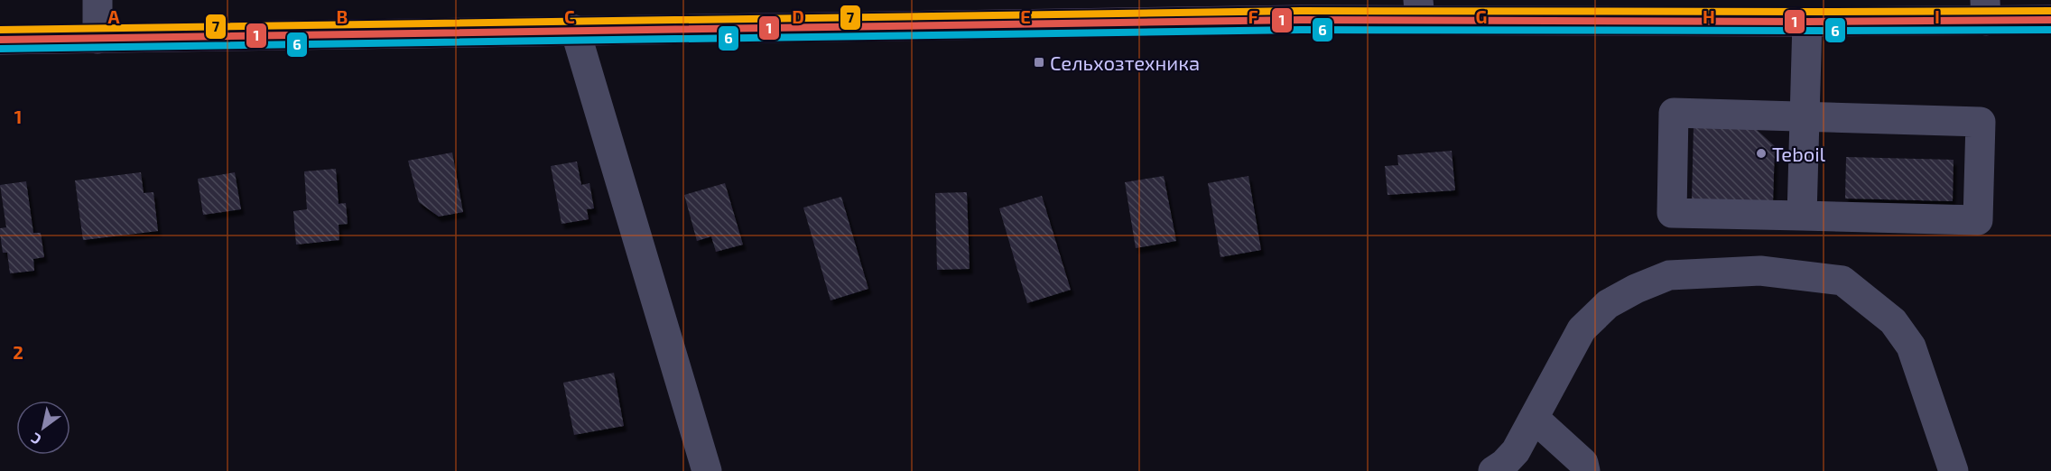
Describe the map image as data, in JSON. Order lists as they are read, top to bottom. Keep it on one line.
{"places":{"transit":["Сельхозтехника"],"other":["Teboil"]},"lines":["transit line 7","transit line 1","transit line 6"],"north":"bottom left","grid":{"columns":["A","B","C","D","E","F","G","H","I"],"rows":["1","2"]}}
